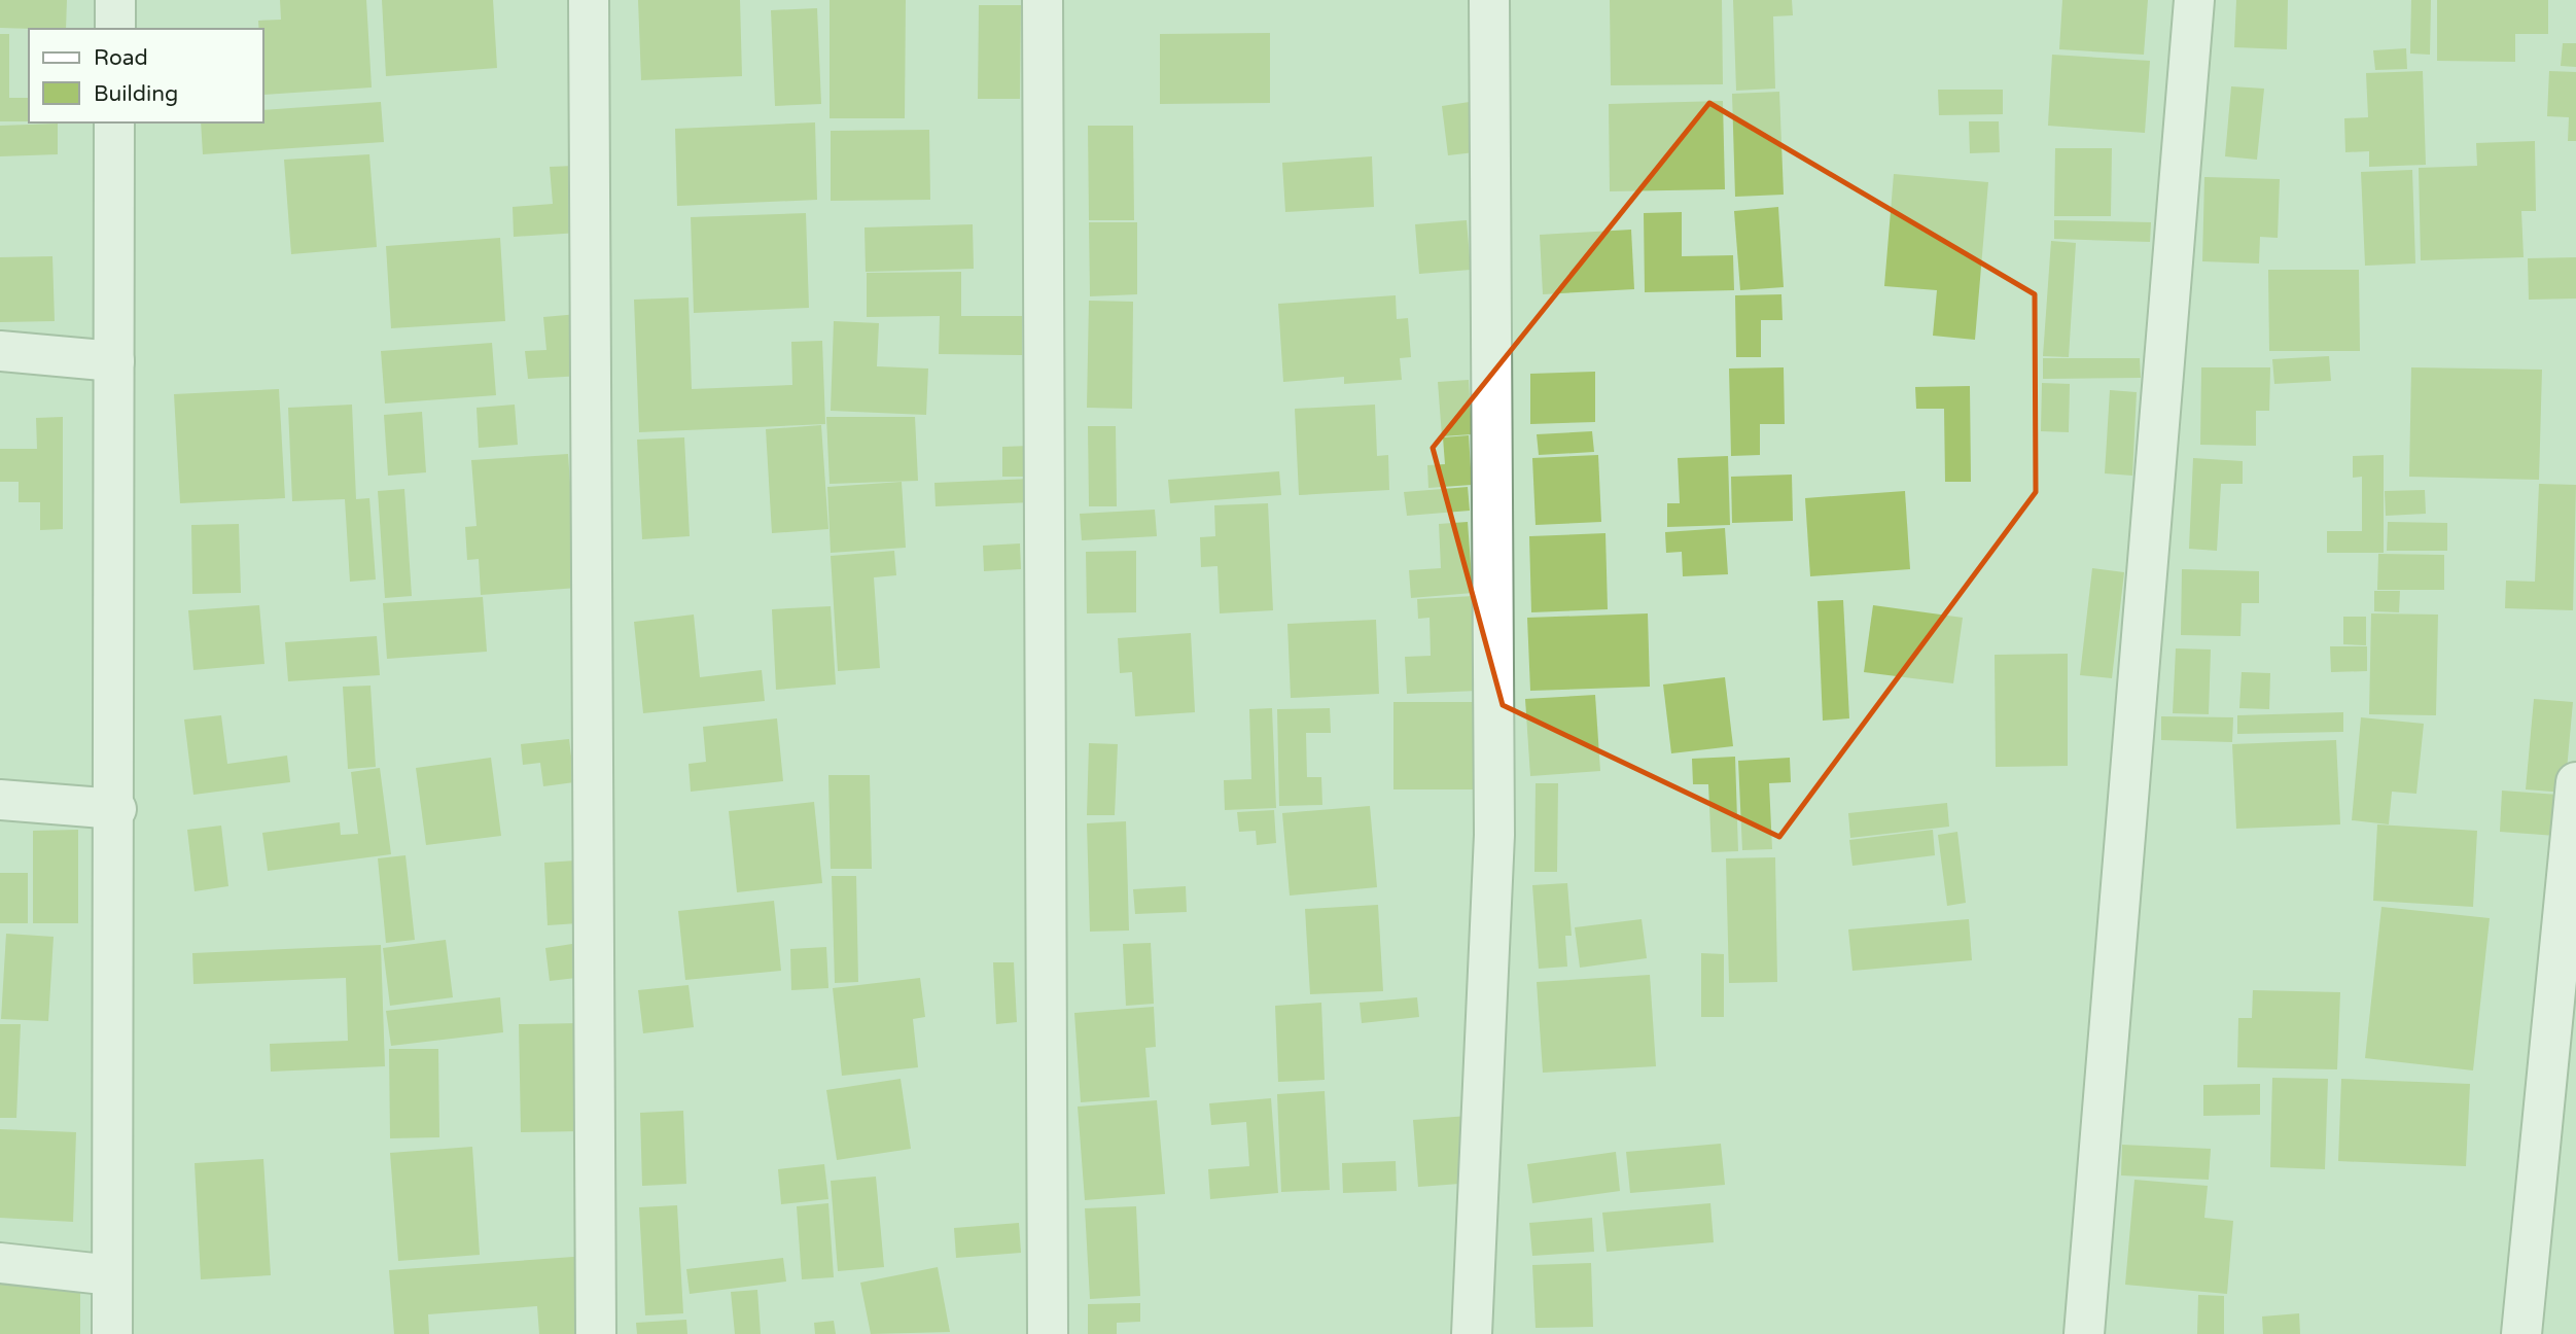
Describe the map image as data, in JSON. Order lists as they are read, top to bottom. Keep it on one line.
{"legend":["Road","Building"]}
